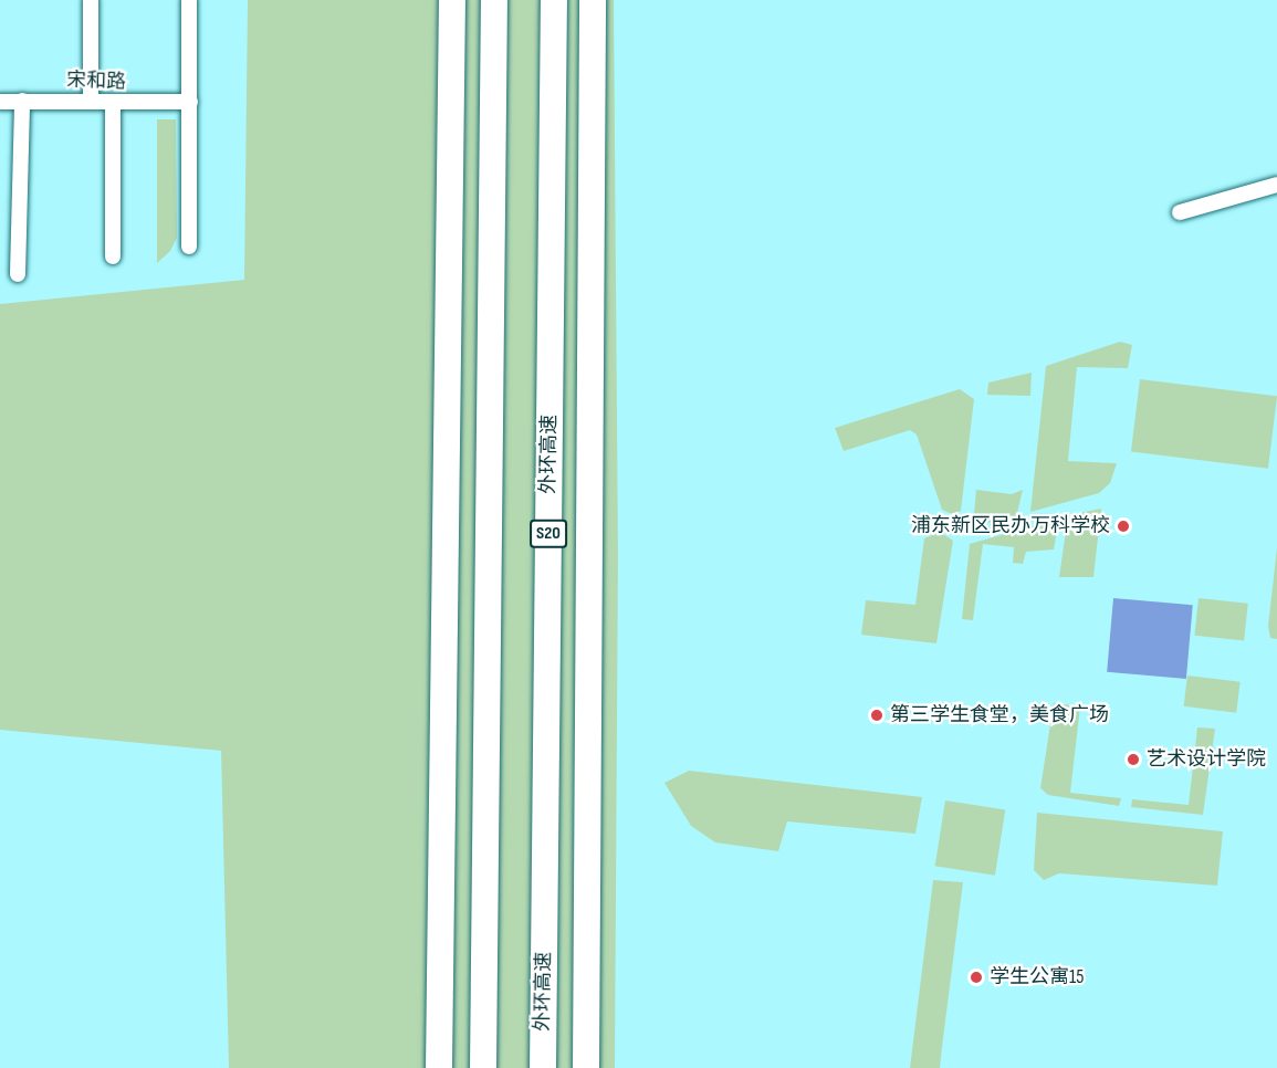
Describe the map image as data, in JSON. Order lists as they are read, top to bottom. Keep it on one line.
{"streets":{"highway":["外环高速","S20"],"street":["宋和路"]},"places":["浦东新区民办万科学校","第三学生食堂，美食广场","艺术设计学院","学生公寓15"]}
